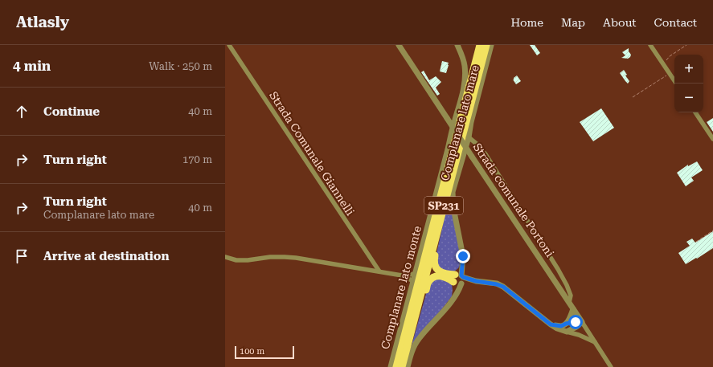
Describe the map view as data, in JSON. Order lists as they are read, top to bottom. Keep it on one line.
{"streets":{"highway":["SP231"],"street":["Complanare lato mare","Strada Comunale Giannelli","Strada comunale Portoni","Complanare lato monte"]},"scale_bar":"100 m","page":{"header":"Atlasly","nav":["Home","Map","About","Contact"],"heading":["4 min","Walk · 250 m"],"map_buttons":["+","−"],"list":[["Continue","40 m"],["Turn right","170 m"],["Turn right","Complanare lato mare","40 m"],"Arrive at destination"],"scale":"100 m"}}
